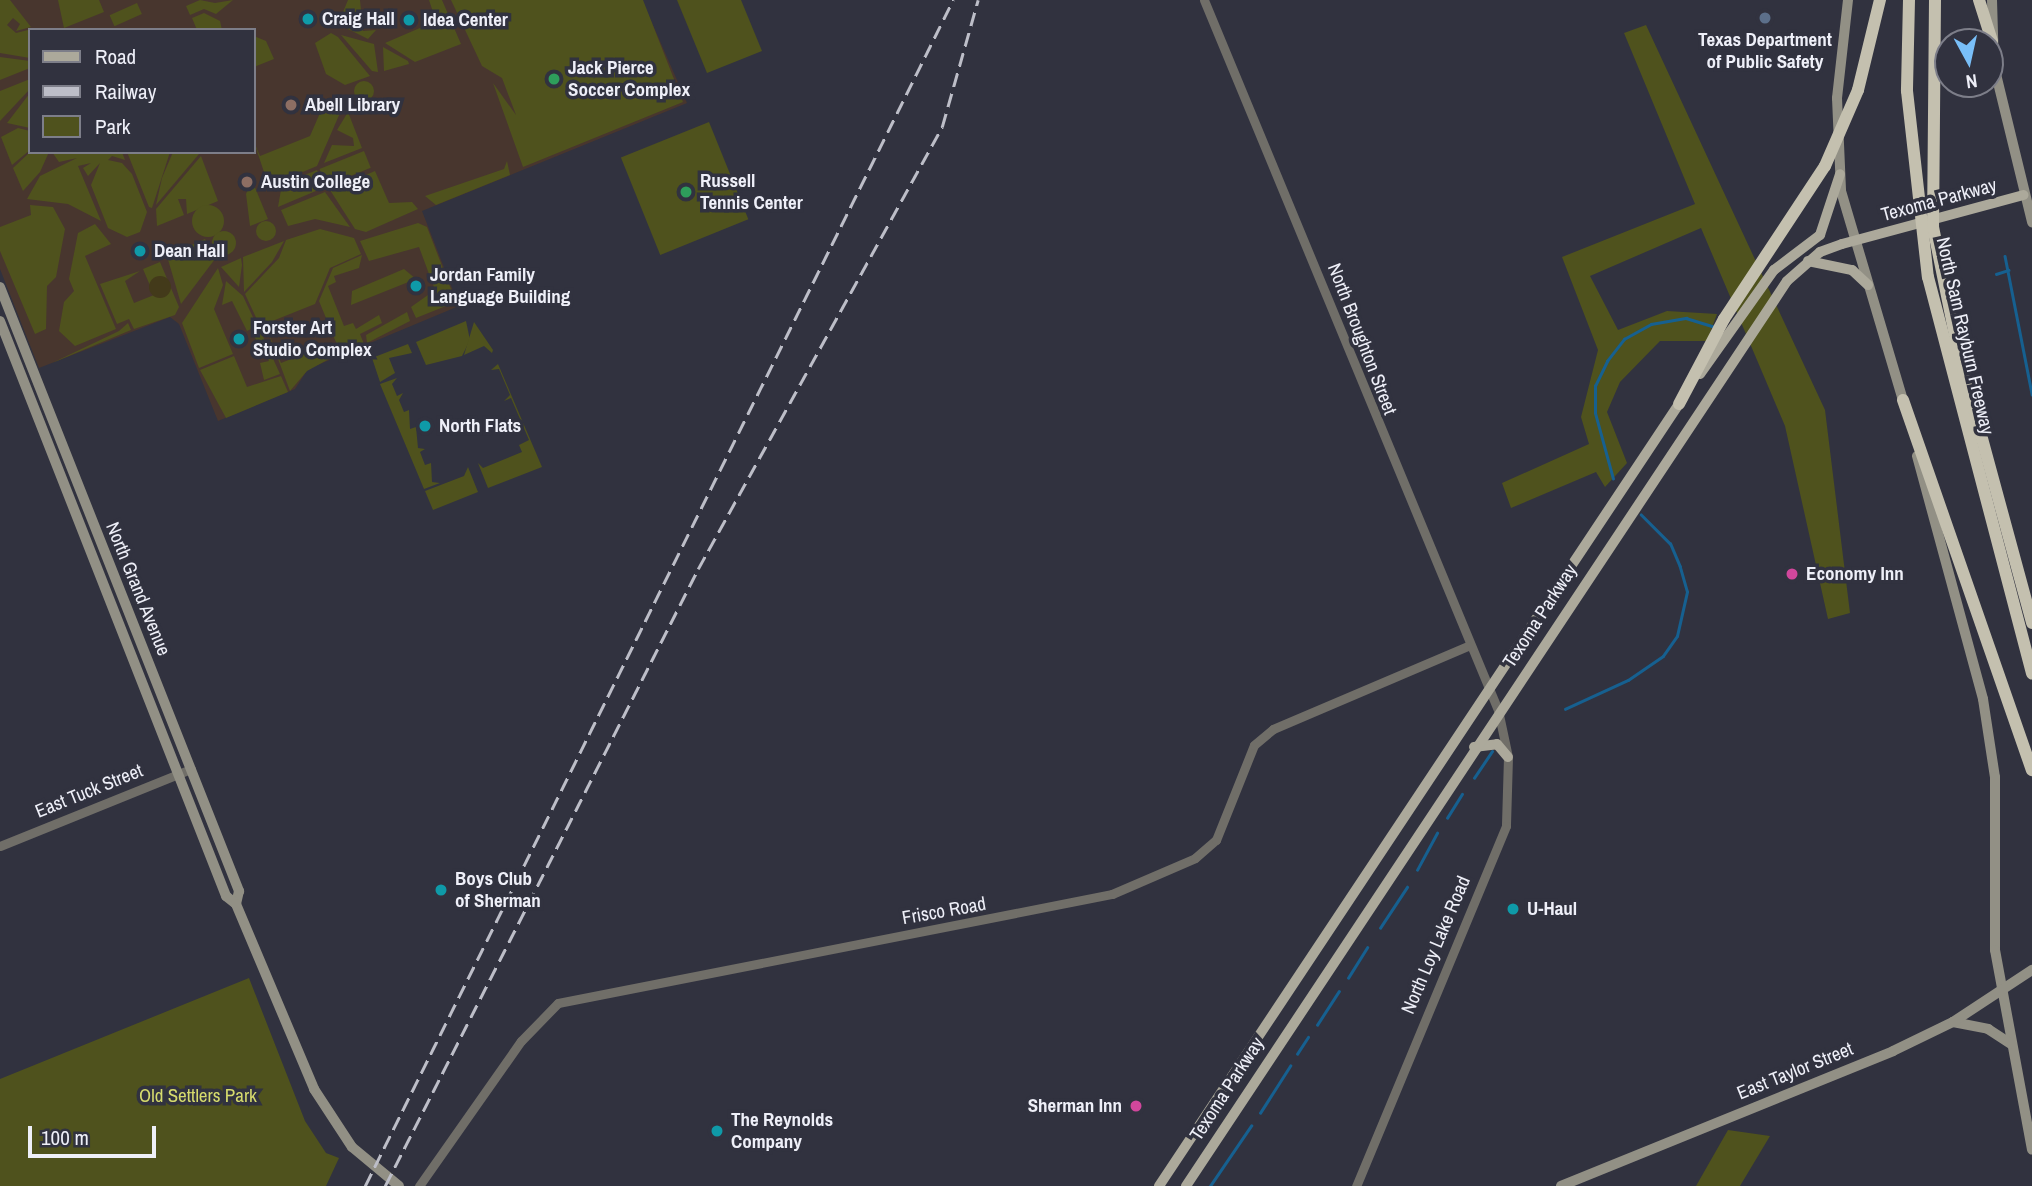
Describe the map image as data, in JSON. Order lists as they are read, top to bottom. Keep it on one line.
{"streets":{"highway":["North Sam Rayburn Freeway"],"main road":["Texoma Parkway","North Grand Avenue","East Taylor Street"],"street":["North Broughton Street","East Tuck Street","Frisco Road","North Loy Lake Road"]},"crossings":[["Texoma Parkway","North Broughton Street"],["Texoma Parkway","North Loy Lake Road"],["North Broughton Street","Frisco Road"],["North Broughton Street","North Loy Lake Road"],["North Grand Avenue","East Tuck Street"]],"parks":["Old Settlers Park"],"places":["Texas Department of Public Safety","Craig Hall","Idea Center","Jack Pierce Soccer Complex","Abell Library","Austin College","Russell Tennis Center","Dean Hall","Jordan Family Language Building","Forster Art Studio Complex","North Flats","Economy Inn","Boys Club of Sherman","U-Haul","Sherman Inn","The Reynolds Company"],"legend":["Road","Railway","Park"],"scale_bar":"100 m","north":"bottom"}
